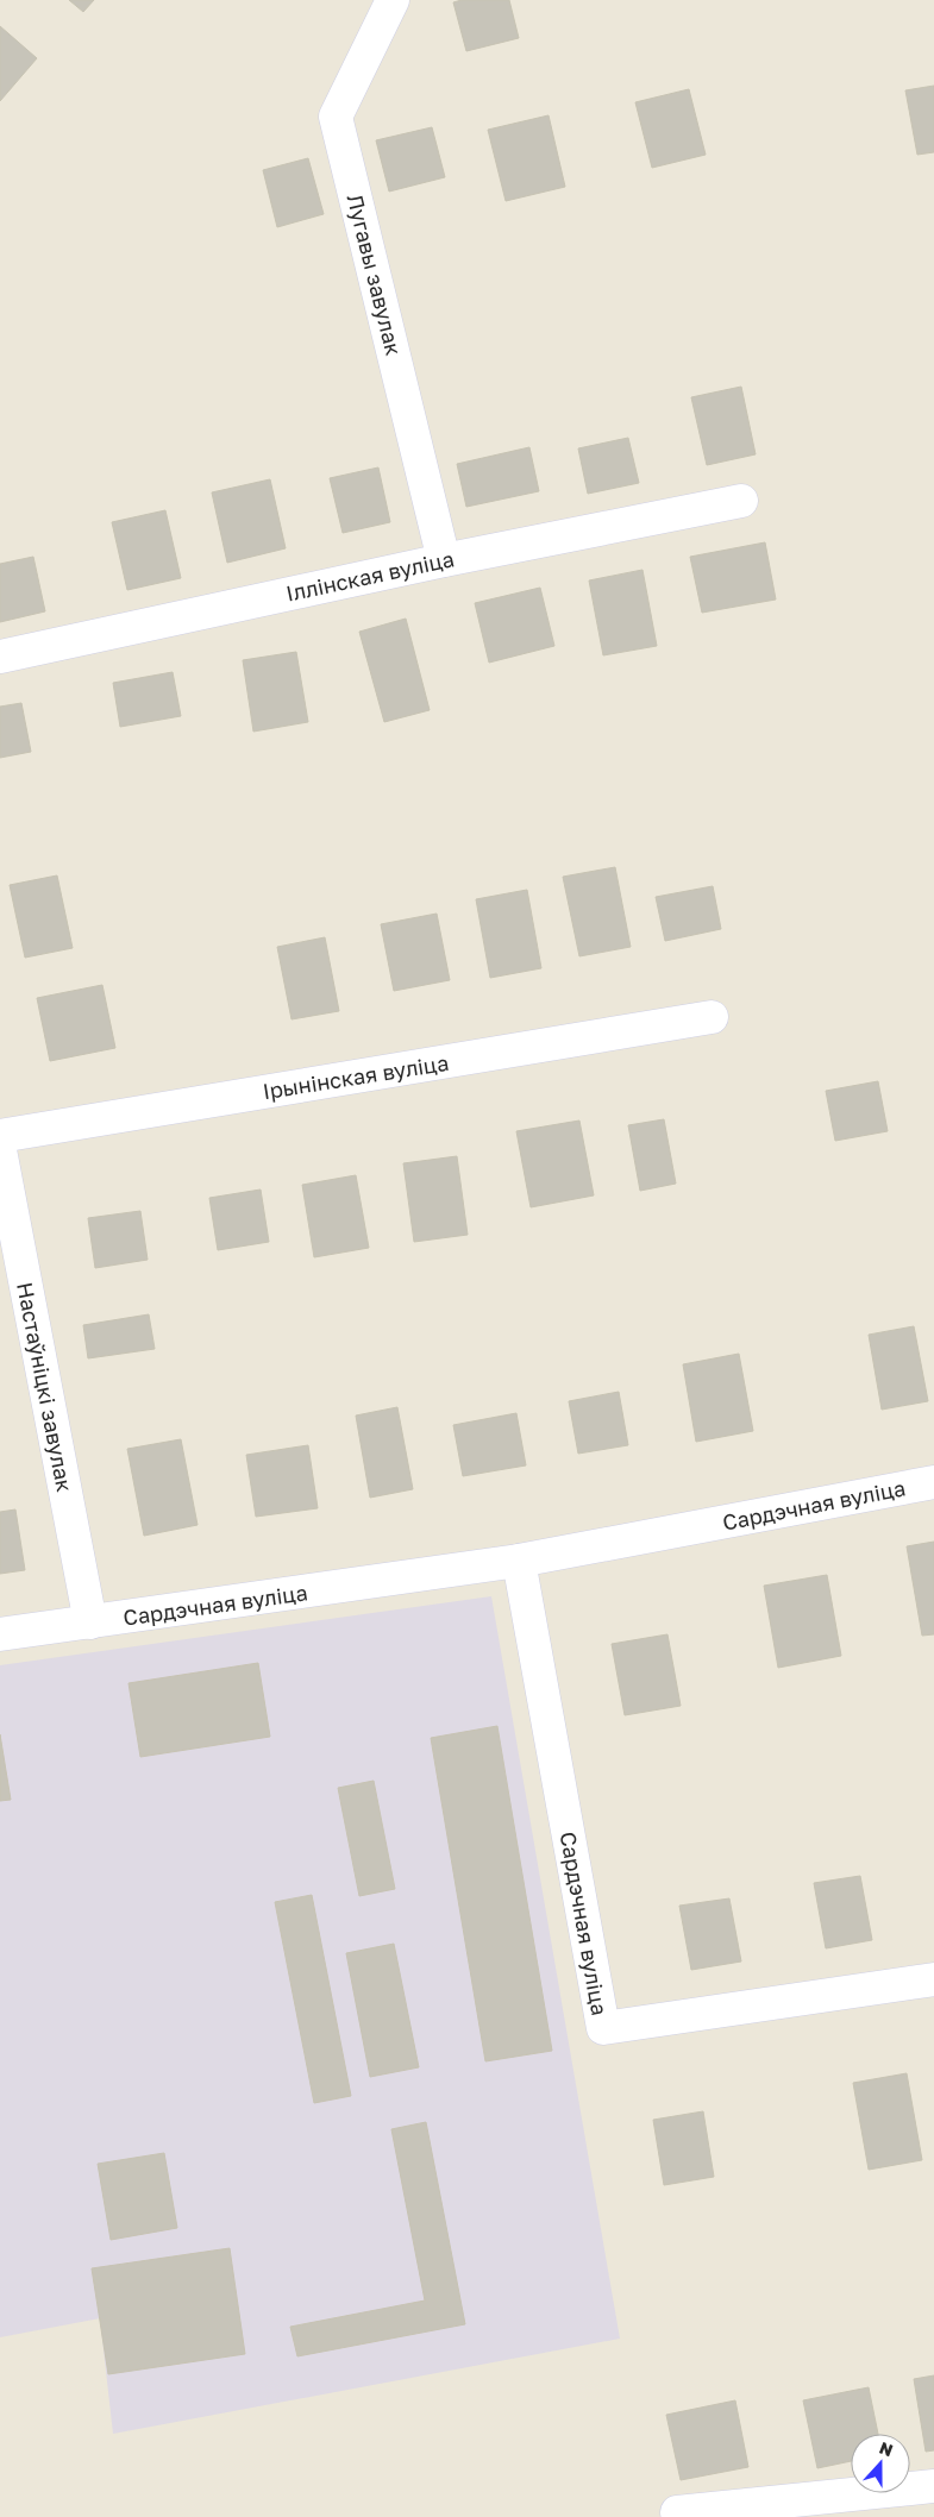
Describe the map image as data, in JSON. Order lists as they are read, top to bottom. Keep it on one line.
{"streets":{"street":["Лугавы завулак","Іллінская вуліца","Ірынінская вуліца","Настаўніцкі завулак","Сардэчная вуліца"]},"crossings":[["Лугавы завулак","Іллінская вуліца"],["Настаўніцкі завулак","Сардэчная вуліца"]],"north":"top"}
